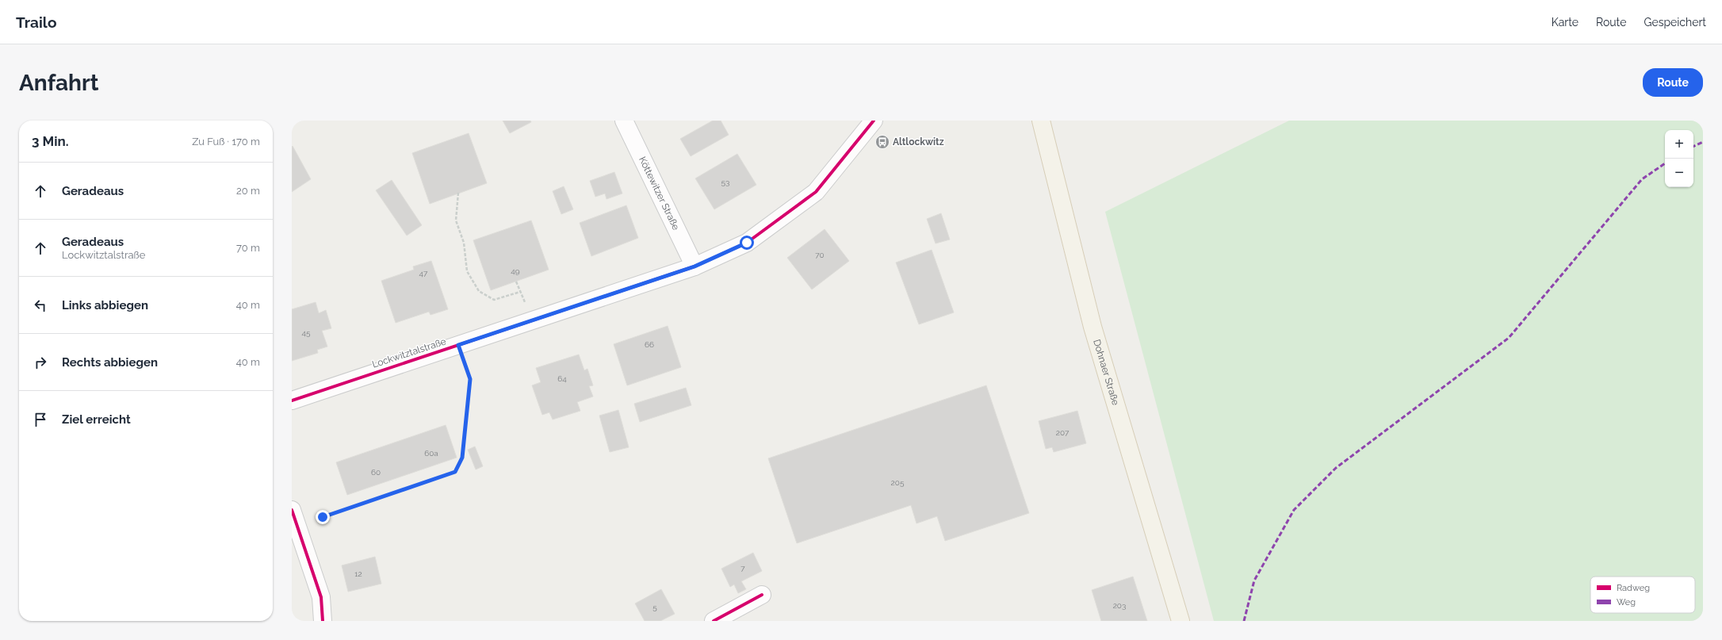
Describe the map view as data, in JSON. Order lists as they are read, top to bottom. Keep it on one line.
{"streets":{"main road":["Dohnaer Straße"],"street":["Köttewitzer Straße","Lockwitztalstraße"]},"crossings":[["Köttewitzer Straße","Lockwitztalstraße"]],"places":{"bus stop":["Altlockwitz"]},"house_numbers":["53","70","49","47","45","66","64","207","60a","60","205","7","12","203","5"],"legend":["Radweg","Weg"],"page":{"header":"Trailo","nav":["Karte","Route","Gespeichert"],"buttons":"Route","title":"Anfahrt","heading":["3 Min.","Zu Fuß · 170 m"],"map_buttons":["+","−"],"list":[["Geradeaus","20 m"],["Geradeaus","Lockwitztalstraße","70 m"],["Links abbiegen","40 m"],["Rechts abbiegen","40 m"],"Ziel erreicht"]}}
